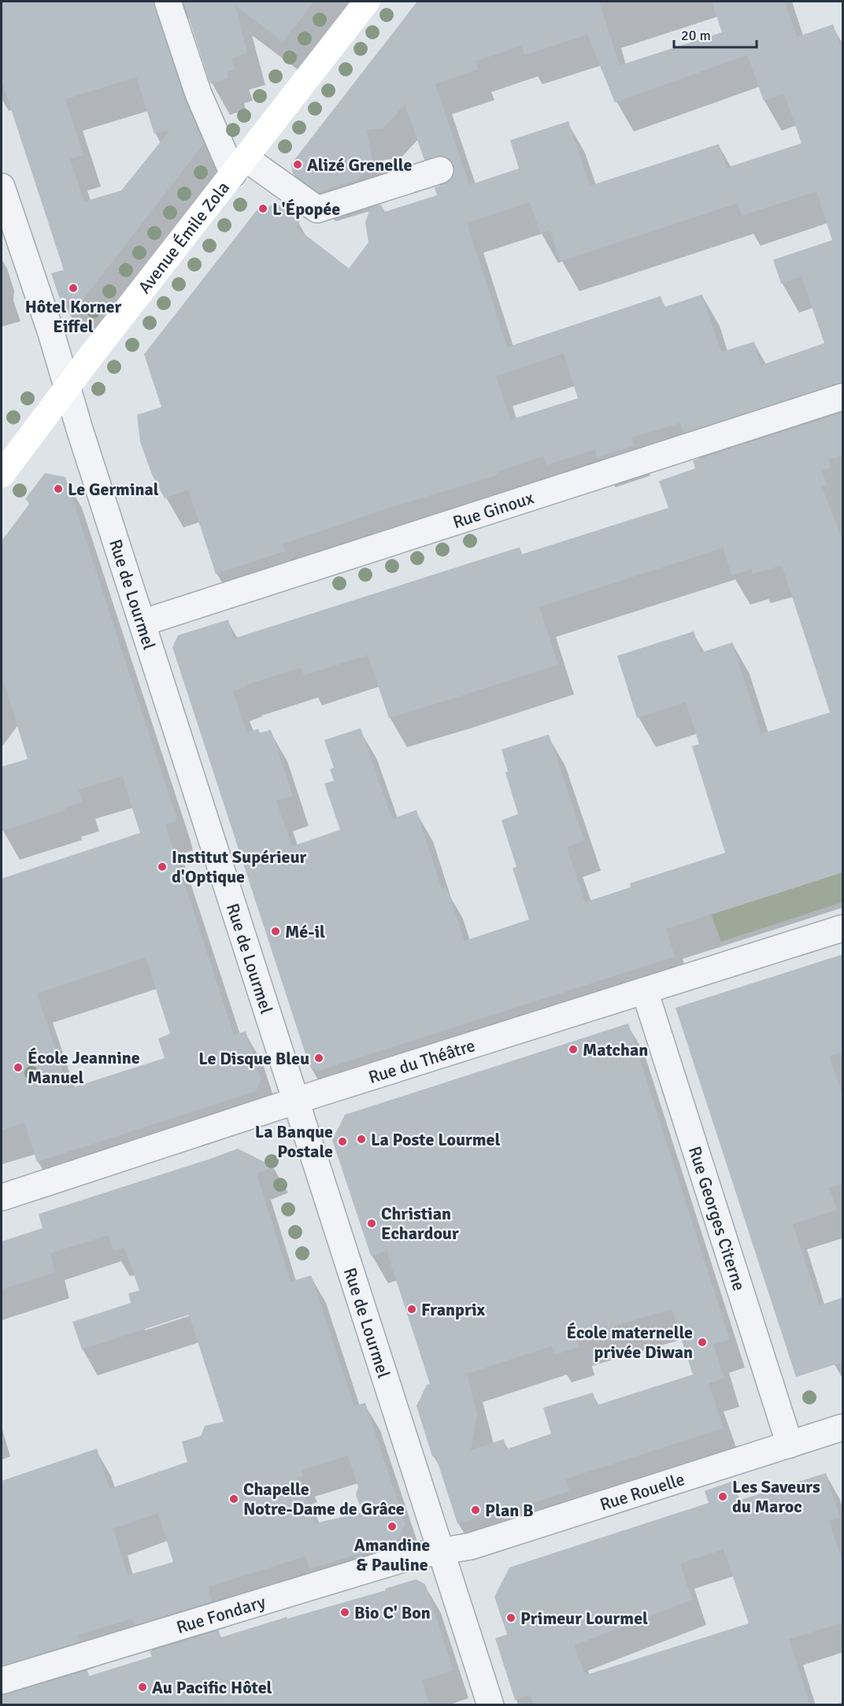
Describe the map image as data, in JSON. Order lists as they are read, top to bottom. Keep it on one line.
{"streets":{"main road":["Avenue Émile Zola"],"street":["Rue Ginoux","Rue de Lourmel","Rue du Théâtre","Rue Georges Citerne","Rue Rouelle","Rue Fondary"]},"crossings":[["Avenue Émile Zola","Rue de Lourmel"],["Rue Ginoux","Rue de Lourmel"],["Rue de Lourmel","Rue du Théâtre"],["Rue de Lourmel","Rue Rouelle"],["Rue de Lourmel","Rue Fondary"],["Rue du Théâtre","Rue Georges Citerne"],["Rue Georges Citerne","Rue Rouelle"],["Rue Rouelle","Rue Fondary"]],"places":["Alizé Grenelle","L'Épopée","Hôtel Korner Eiffel","Le Germinal","Institut Supérieur d'Optique","Mé-il","Matchan","Le Disque Bleu","École Jeannine Manuel","La Poste Lourmel","La Banque Postale","Christian Echardour","Franprix","École maternelle privée Diwan","Les Saveurs du Maroc","Chapelle Notre-Dame de Grâce","Plan B","Amandine & Pauline","Bio C' Bon","Primeur Lourmel","Au Pacific Hôtel"],"scale_bar":"20 m"}
